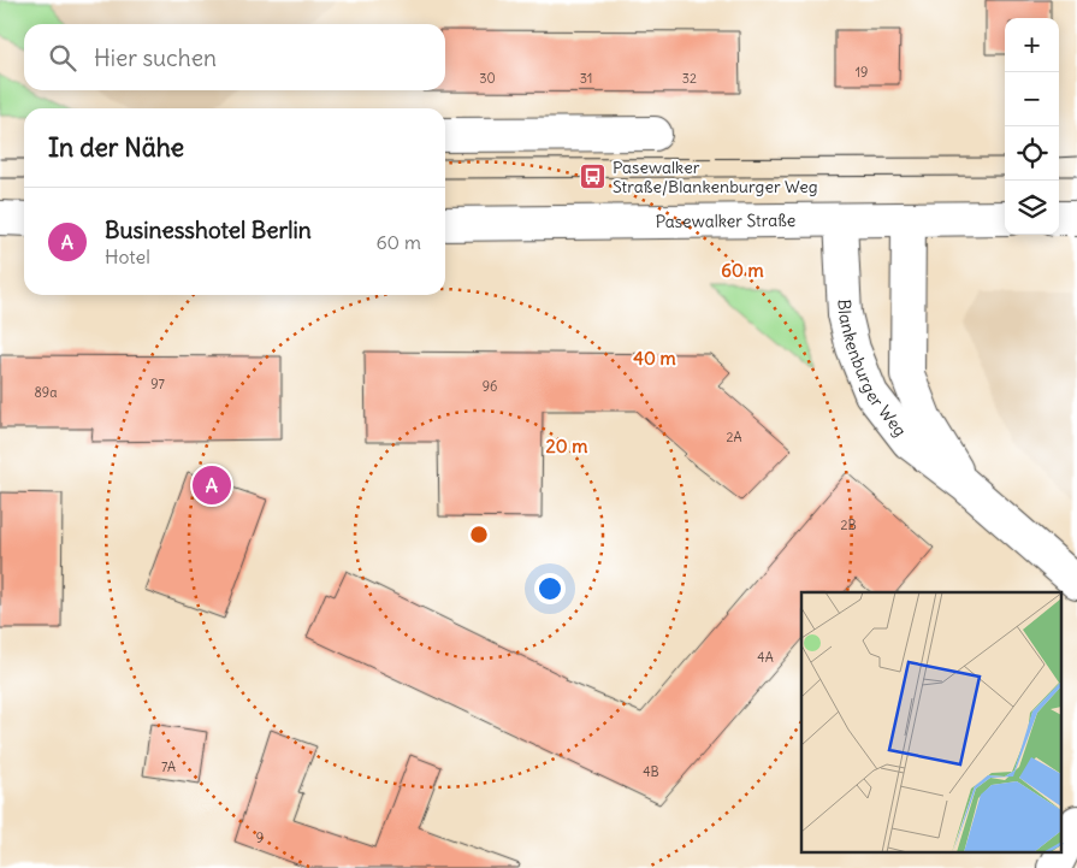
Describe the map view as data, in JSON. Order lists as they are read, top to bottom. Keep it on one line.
{"streets":{"main road":["Pasewalker Straße","Blankenburger Weg"]},"crossings":[["Pasewalker Straße","Blankenburger Weg"]],"places":{"bus stop":["Pasewalker Straße/Blankenburger Weg"]},"house_numbers":["19","30","31","32","97","96","89a","2A","2B","4A","7A","4B","9"],"page":{"map_buttons":["+","−"],"search":"Hier suchen","heading":"In der Nähe","list":[{"mark":"A","name":"Businesshotel Berlin","note":"Hotel","value":"60 m"}],"pins":"A"},"rings":["60 m","40 m","20 m"]}
